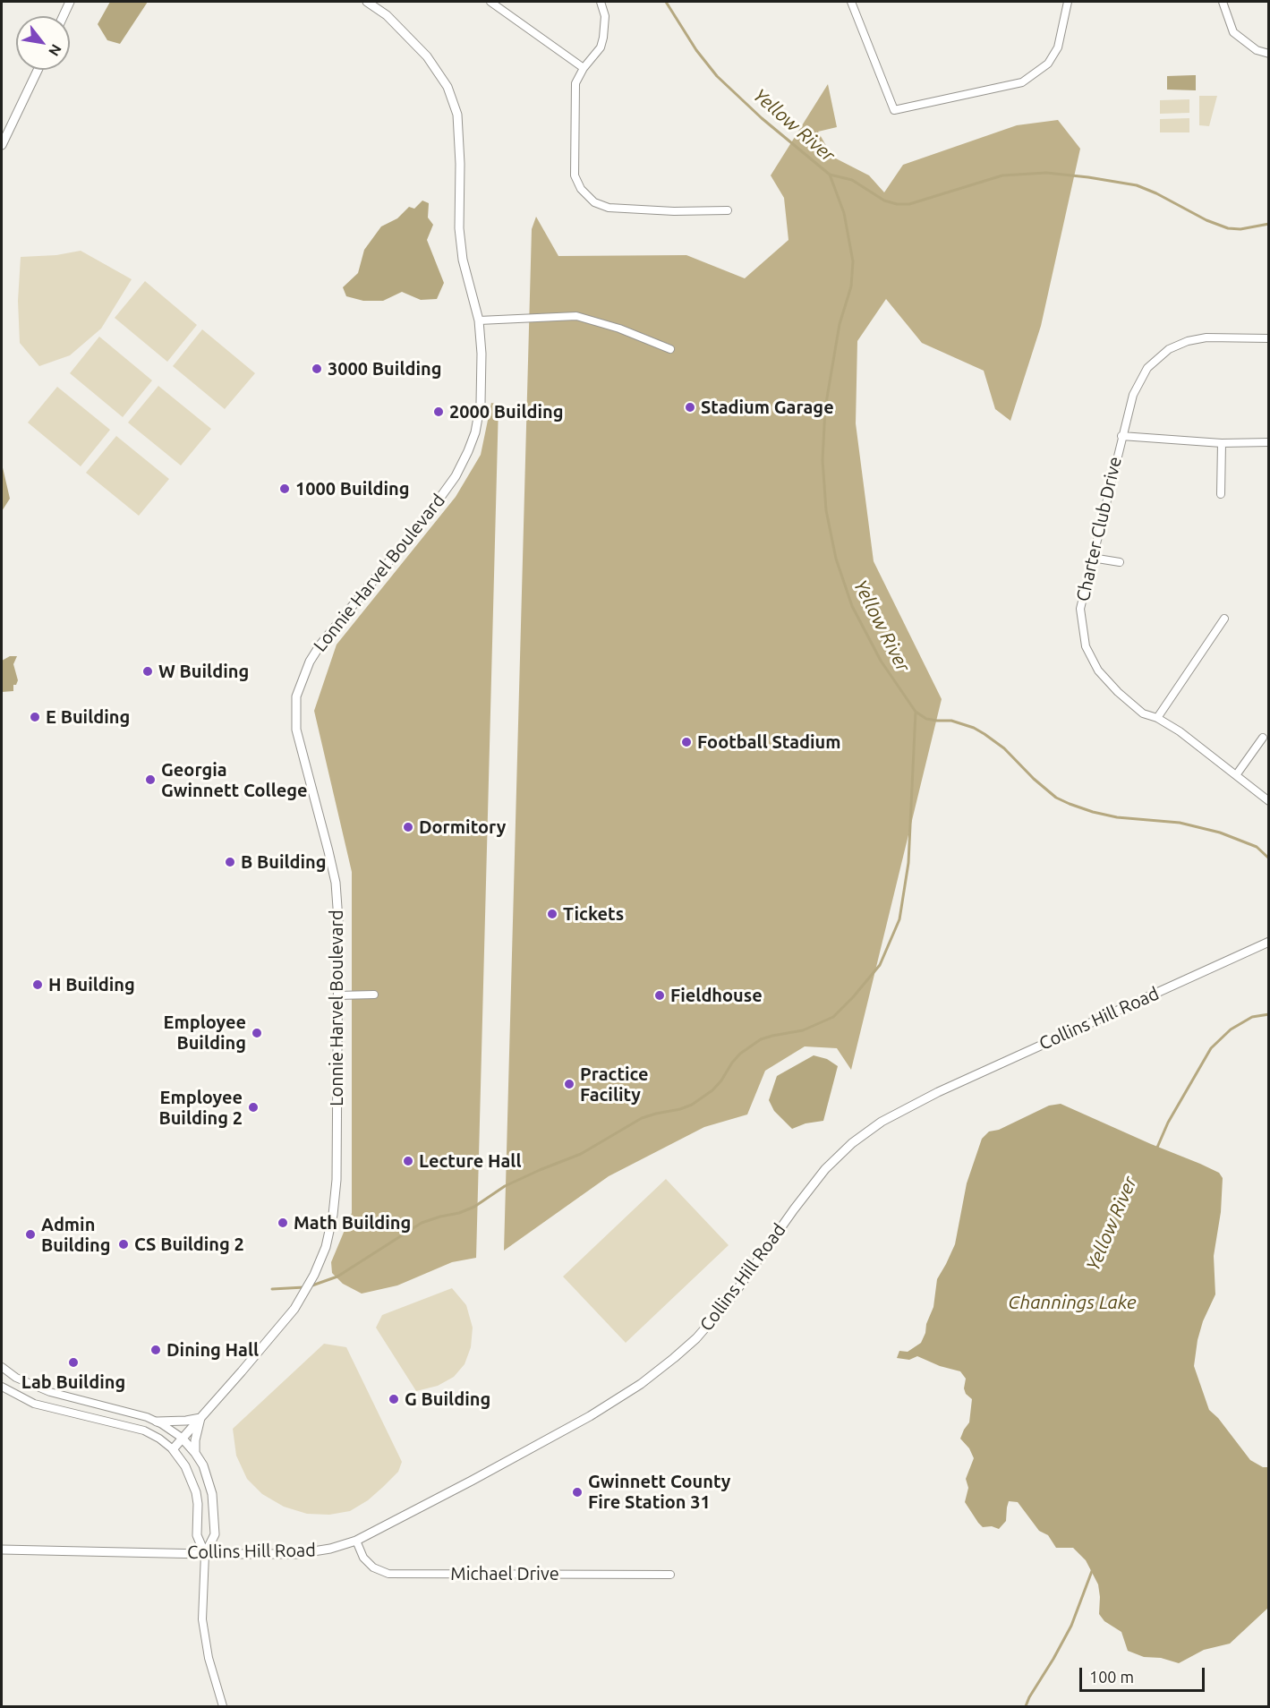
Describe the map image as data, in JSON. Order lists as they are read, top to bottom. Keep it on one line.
{"streets":{"street":["Charter Club Drive","Lonnie Harvel Boulevard","Collins Hill Road","Michael Drive"]},"crossings":[["Collins Hill Road","Michael Drive"]],"water":["Yellow River","Channings Lake"],"places":["3000 Building","Stadium Garage","2000 Building","1000 Building","W Building","E Building","Football Stadium","Georgia Gwinnett College","Dormitory","B Building","Tickets","H Building","Fieldhouse","Employee Building","Practice Facility","Employee Building 2","Lecture Hall","Math Building","Admin Building","CS Building 2","Dining Hall","Lab Building","G Building","Gwinnett County Fire Station 31"],"scale_bar":"100 m","north":"bottom right"}
